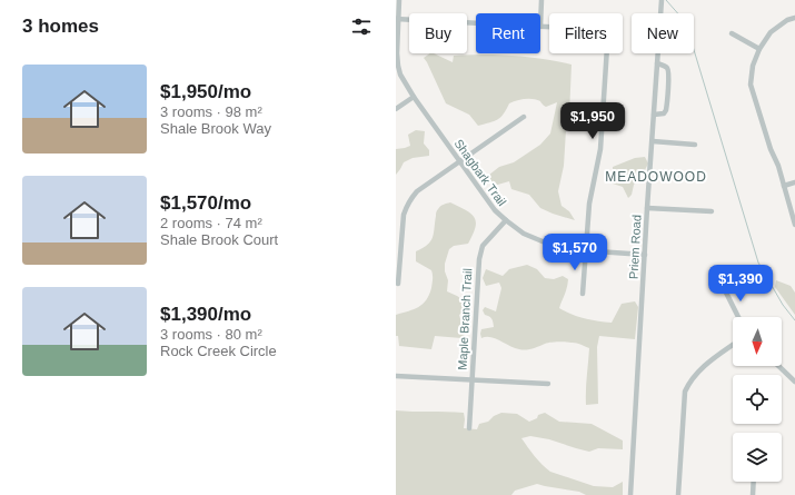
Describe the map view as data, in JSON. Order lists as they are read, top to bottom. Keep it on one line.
{"streets":{"street":["Shagbark Trail","Priem Road","Maple Branch Trail"]},"crossings":[["Shagbark Trail","Priem Road"],["Shagbark Trail","Maple Branch Trail"]],"districts":["MEADOWOOD"],"north":"bottom","page":{"heading":"3 homes","chip":["Buy","Rent","Filters","New"],"list":[{"name":"$1,950/mo","note":"3 rooms · 98 m² · Shale Brook Way"},{"name":"$1,570/mo","note":"2 rooms · 74 m² · Shale Brook Court"},{"name":"$1,390/mo","note":"3 rooms · 80 m² · Rock Creek Circle"}],"price":["$1,950","$1,570","$1,390"]}}
